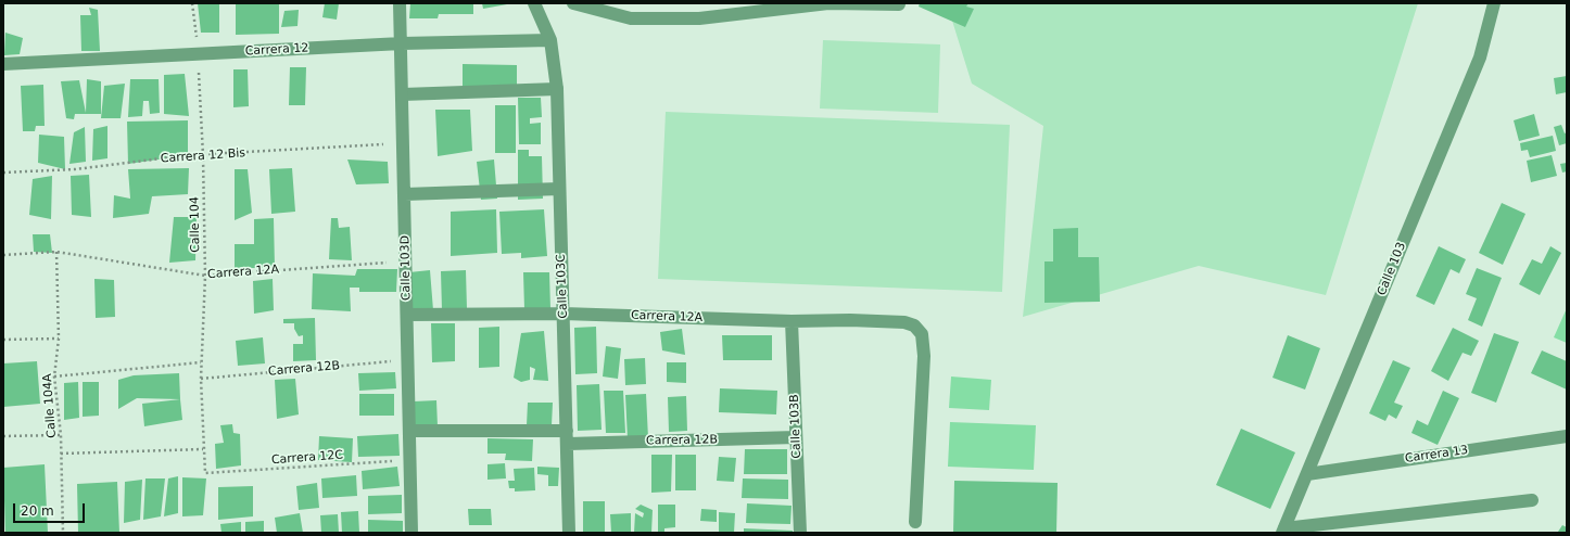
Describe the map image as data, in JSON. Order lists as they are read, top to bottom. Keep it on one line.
{"streets":{"street":["Carrera 12","Calle 103D","Calle 103","Carrera 12A","Calle 103C","Carrera 12B","Calle 103B","Carrera 13"],"path":["Carrera 12 Bis","Calle 104","Calle 104A","Carrera 12C"]},"crossings":[["Carrera 12","Calle 104"],["Carrera 12","Calle 103D"],["Carrera 12","Calle 103C"],["Carrera 12 Bis","Calle 104"],["Carrera 12 Bis","Calle 103D"],["Calle 104","Carrera 12A"],["Calle 104","Carrera 12B"],["Calle 104","Carrera 12C"],["Calle 103D","Carrera 12A"],["Calle 103D","Carrera 12B"],["Calle 103D","Carrera 12C"],["Calle 103","Carrera 13"],["Carrera 12A","Calle 103C"],["Carrera 12A","Calle 104A"],["Carrera 12A","Calle 103B"],["Calle 103C","Carrera 12B"],["Carrera 12B","Calle 103B"]],"scale_bar":"20 m"}
